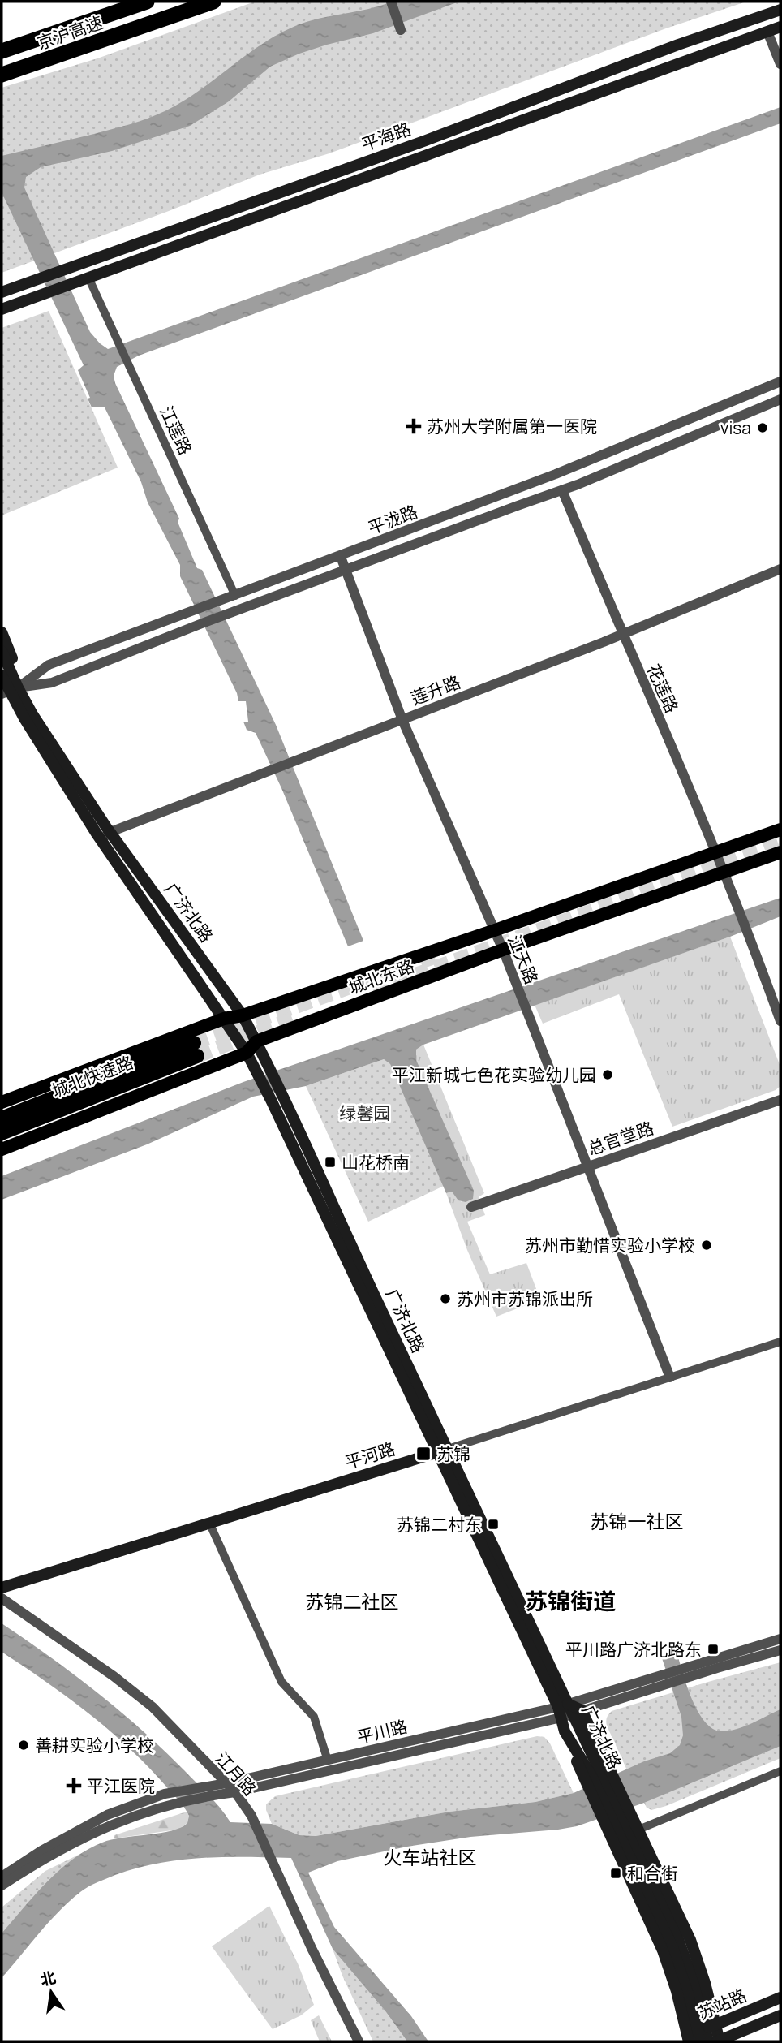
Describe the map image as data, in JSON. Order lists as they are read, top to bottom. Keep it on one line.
{"streets":{"highway":["京沪高速","城北快速路"],"main road":["平海路","广济北路","城北东路","平河路","苏站路"],"street":["江莲路","平泷路","花莲路","莲升路","江天路","总官堂路","平川路","江月路"]},"crossings":[["平海路","江莲路"],["江莲路","平泷路"],["平泷路","花莲路"],["平泷路","广济北路"],["平泷路","江天路"],["花莲路","莲升路"],["花莲路","城北东路"],["莲升路","广济北路"],["莲升路","江天路"],["广济北路","城北东路"],["广济北路","平河路"],["广济北路","平川路"],["广济北路","苏站路"],["江天路","城北东路"],["江天路","总官堂路"],["江天路","平河路"],["平川路","江月路"]],"districts":["苏锦一社区","苏锦街道","苏锦二社区","火车站社区"],"parks":["绿馨园"],"places":{"health":["苏州大学附属第一医院","平江医院"],"other":["visa","平江新城七色花实验幼儿园","苏州市勤惜实验小学校","苏州市苏锦派出所","善耕实验小学校"],"transit":["山花桥南","苏锦","苏锦二村东","平川路广济北路东","和合街"]},"north":"top"}
